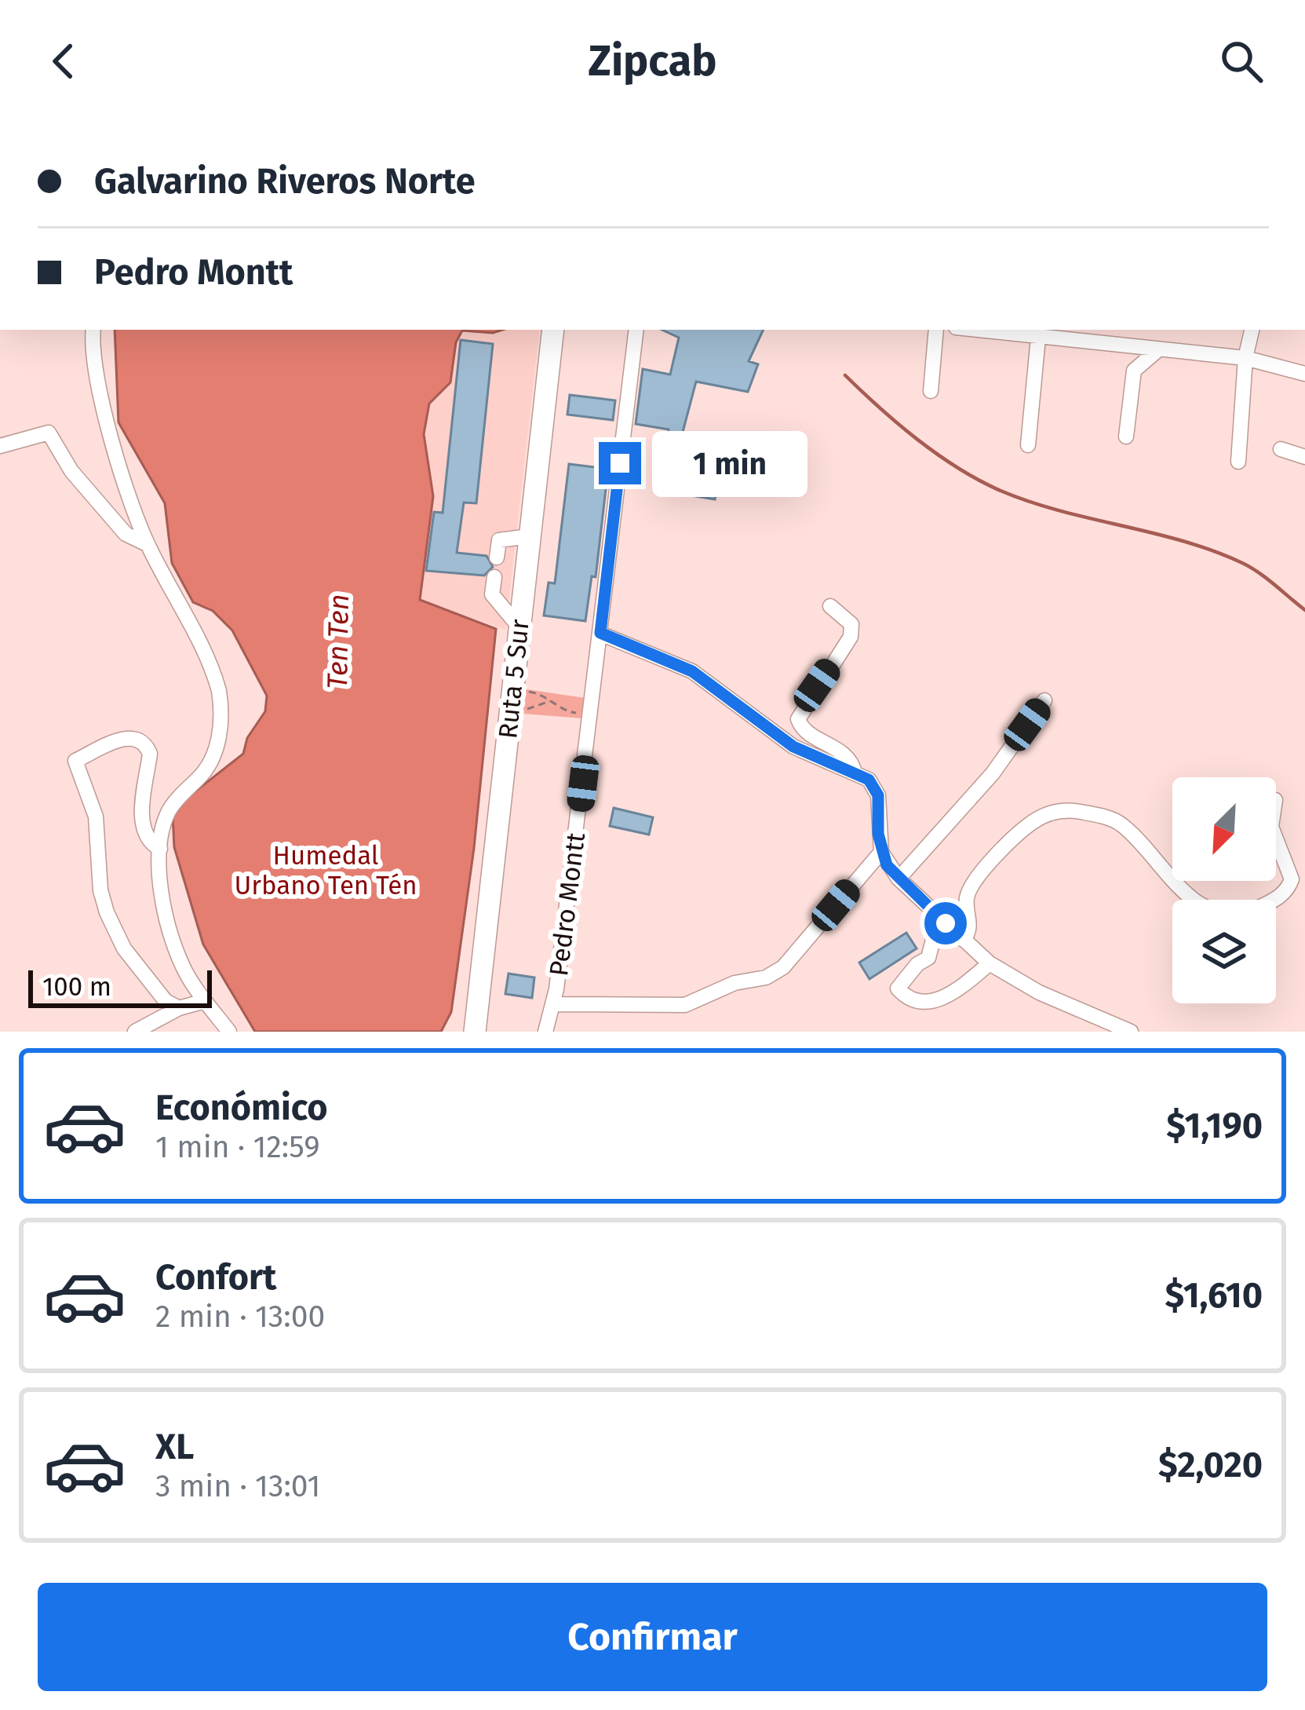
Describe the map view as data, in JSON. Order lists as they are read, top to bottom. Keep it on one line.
{"streets":{"highway":["Ruta 5 Sur"],"street":["Pedro Montt"]},"water":["Ten Ten"],"parks":["Humedal Urbano Ten Tén"],"scale_bar":"100 m","north":"bottom left","page":{"header":"Zipcab","banner":["Galvarino Riveros Norte","Pedro Montt"],"bubble":"1 min","scale":"100 m","list":[{"name":"Económico","note":"1 min · 12:59","value":"$1,190"},{"name":"Confort","note":"2 min · 13:00","value":"$1,610"},{"name":"XL","note":"3 min · 13:01","value":"$2,020"}],"buttons":"Confirmar"}}
